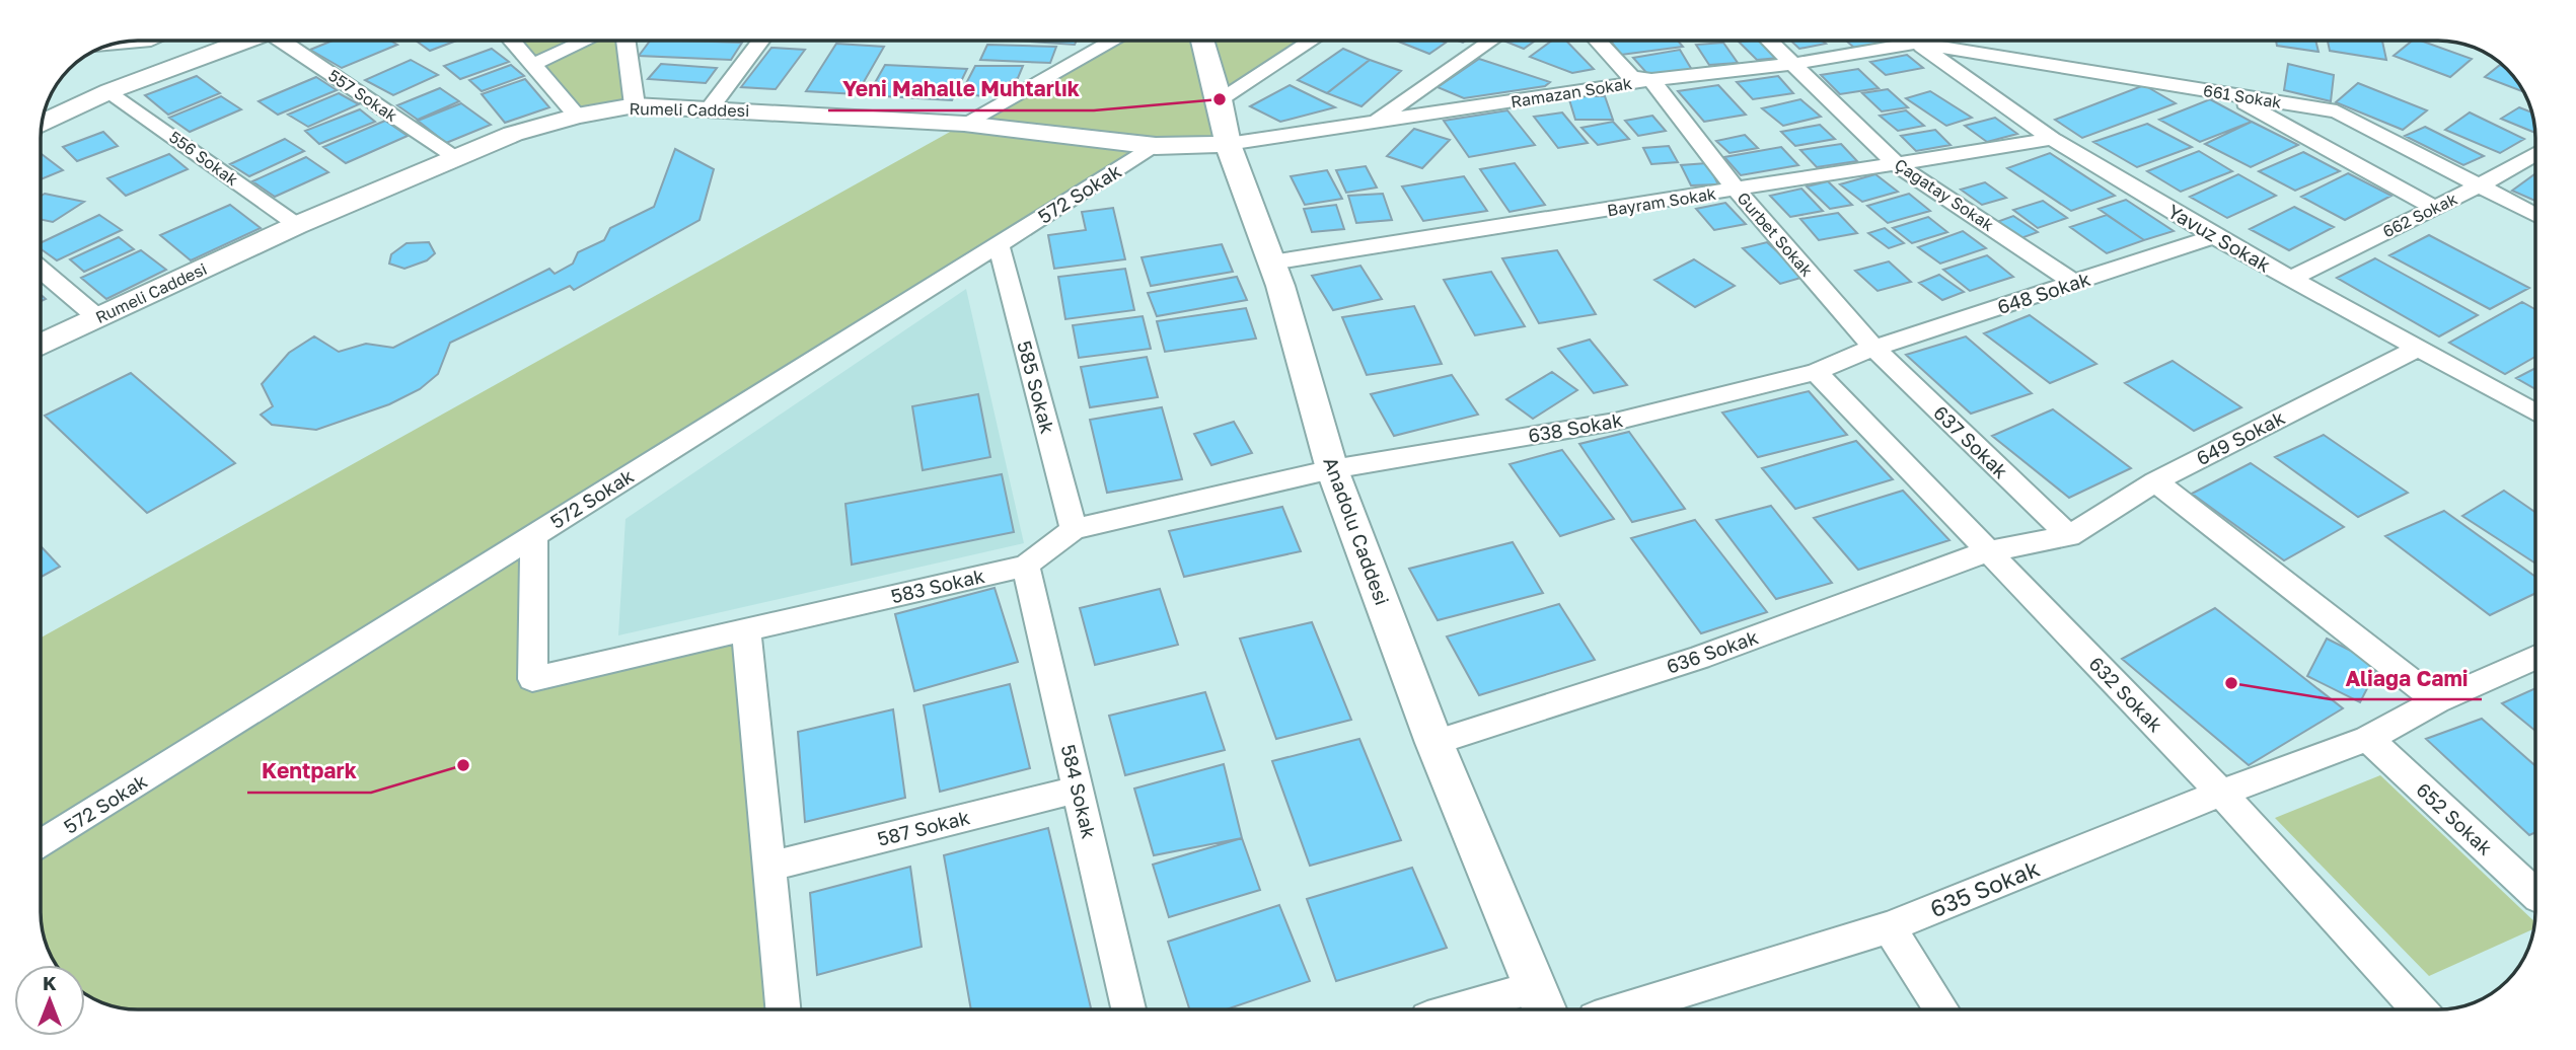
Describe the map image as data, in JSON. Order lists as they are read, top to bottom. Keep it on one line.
{"streets":{"street":["Ramazan Sokak","557 Sokak","661 Sokak","Rumeli Caddesi","556 Sokak","572 Sokak","Çağatay Sokak","Bayram Sokak","662 Sokak","Gurbet Sokak","Yavuz Sokak","648 Sokak","585 Sokak","638 Sokak","649 Sokak","637 Sokak","Anadolu Caddesi","583 Sokak","636 Sokak","632 Sokak","584 Sokak","652 Sokak","587 Sokak","635 Sokak"]},"crossings":[["Ramazan Sokak","Rumeli Caddesi"],["Ramazan Sokak","Çağatay Sokak"],["Ramazan Sokak","Gurbet Sokak"],["Ramazan Sokak","Anadolu Caddesi"],["557 Sokak","Rumeli Caddesi"],["661 Sokak","662 Sokak"],["Rumeli Caddesi","556 Sokak"],["Rumeli Caddesi","572 Sokak"],["Rumeli Caddesi","Anadolu Caddesi"],["572 Sokak","585 Sokak"],["572 Sokak","583 Sokak"],["Çağatay Sokak","Bayram Sokak"],["Çağatay Sokak","648 Sokak"],["Bayram Sokak","Gurbet Sokak"],["Bayram Sokak","Yavuz Sokak"],["Bayram Sokak","Anadolu Caddesi"],["662 Sokak","Yavuz Sokak"],["Gurbet Sokak","648 Sokak"],["Gurbet Sokak","637 Sokak"],["Yavuz Sokak","648 Sokak"],["Yavuz Sokak","649 Sokak"],["648 Sokak","638 Sokak"],["648 Sokak","637 Sokak"],["648 Sokak","632 Sokak"],["585 Sokak","583 Sokak"],["638 Sokak","Anadolu Caddesi"],["638 Sokak","583 Sokak"],["638 Sokak","632 Sokak"],["649 Sokak","637 Sokak"],["649 Sokak","636 Sokak"],["637 Sokak","636 Sokak"],["Anadolu Caddesi","583 Sokak"],["Anadolu Caddesi","636 Sokak"],["583 Sokak","584 Sokak"],["636 Sokak","632 Sokak"],["632 Sokak","635 Sokak"],["584 Sokak","587 Sokak"],["652 Sokak","635 Sokak"]],"places":["Yeni Mahalle Muhtarlık","Aliağa Cami","Kentpark"],"north":"top"}
